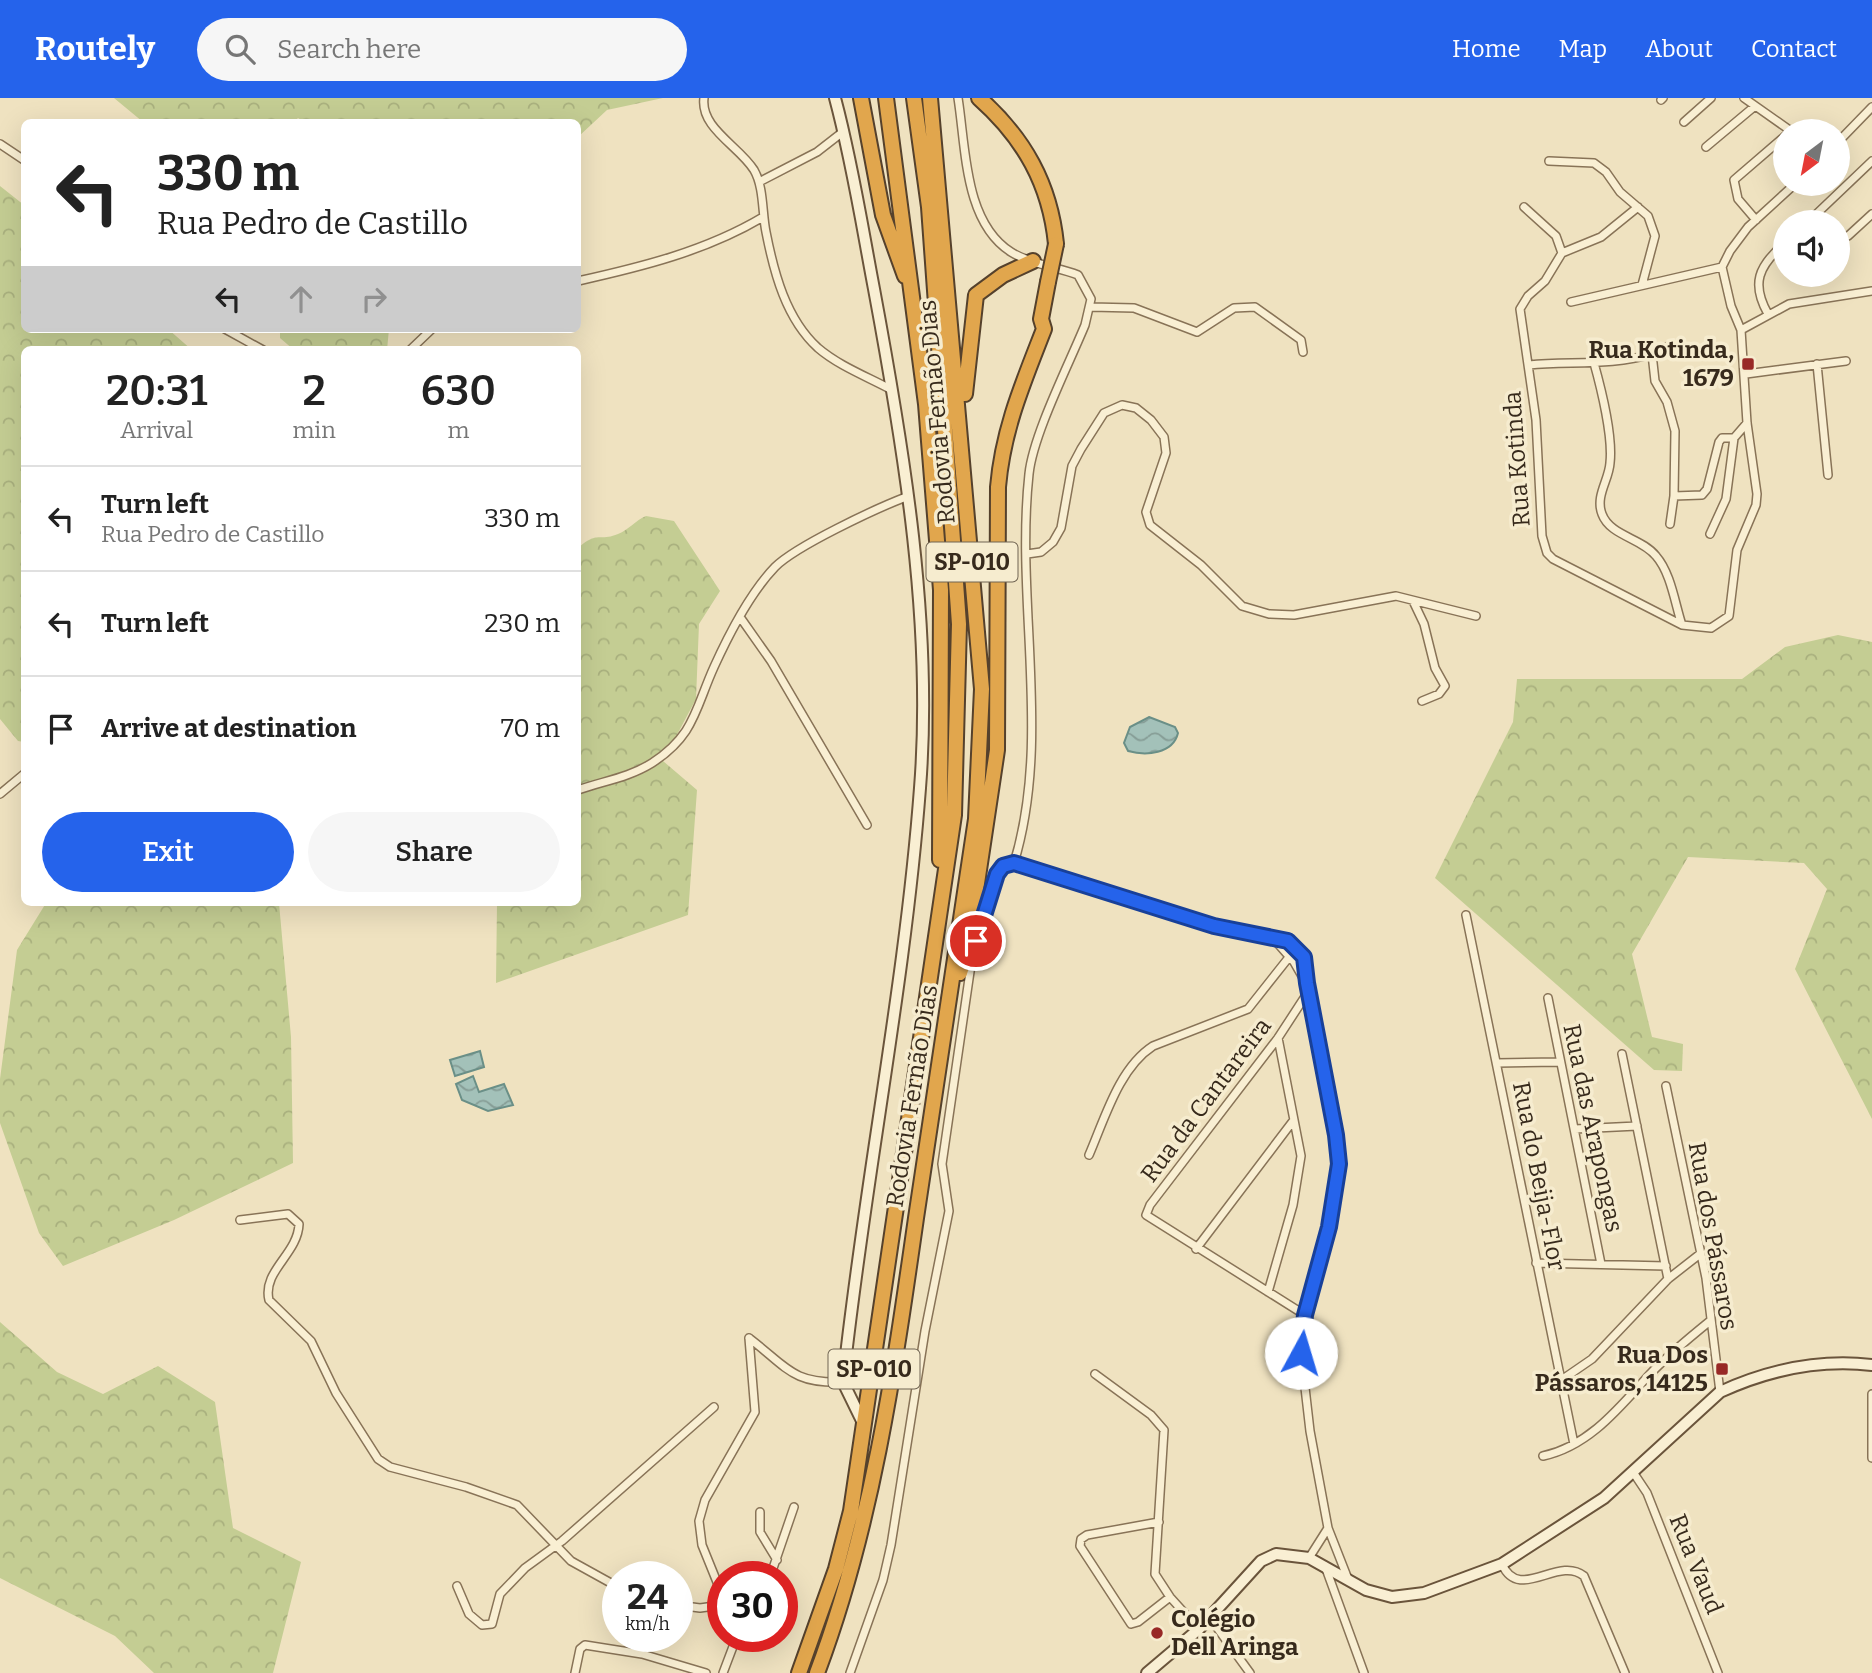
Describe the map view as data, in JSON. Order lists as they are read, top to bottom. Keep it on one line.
{"streets":{"highway":["Rodovia Fernão Dias","SP-010"],"street":["Rua Kotinda","Rua da Cantareira","Rua das Arapongas","Rua do Beija-Flor","Rua dos Pássaros","Rua Vaud"]},"places":{"transit":["Rua Kotinda, 1679","Rua Dos Pássaros, 14125"],"other":["Colégio Dell Aringa"]},"north":"bottom left","page":{"header":"Routely","search":"Search here","nav":["Home","Map","About","Contact"],"turn":["330 m","Rua Pedro de Castillo"],"eta":["20:31","Arrival","2","min","630","m"],"list":[{"name":"Turn left","note":"Rua Pedro de Castillo","value":"330 m"},{"name":"Turn left","value":"230 m"},{"name":"Arrive at destination","value":"70 m"}],"buttons":["Exit","Share"],"speed":"24 km/h","limit":"30"}}
